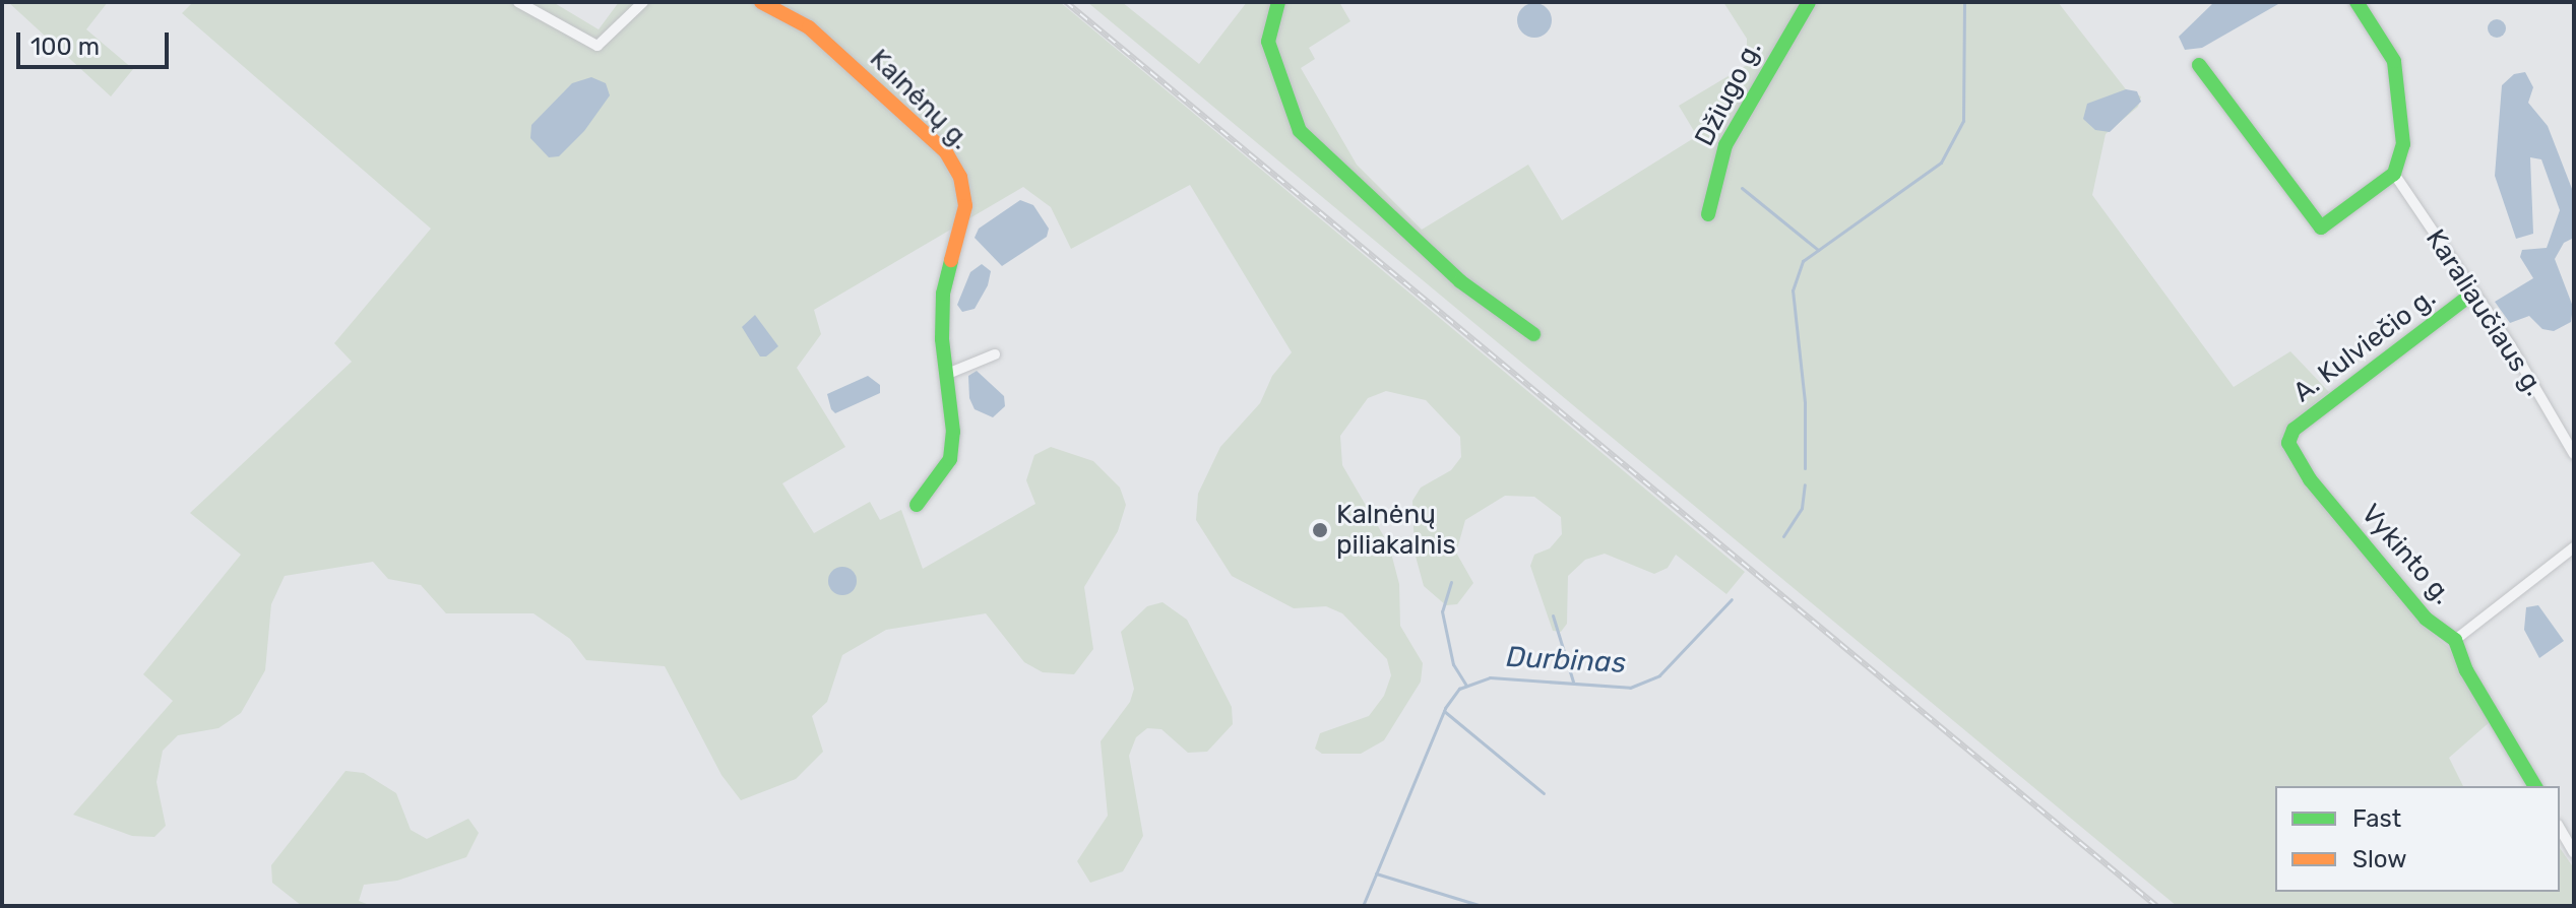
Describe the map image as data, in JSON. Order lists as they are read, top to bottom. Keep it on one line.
{"streets":{"street":["Džiugo g.","Kalnėnų g.","Karaliaučiaus g.","A. Kulviečio g.","Vykinto g."]},"crossings":[["Karaliaučiaus g.","A. Kulviečio g."],["A. Kulviečio g.","Vykinto g."]],"water":["Durbinas"],"places":["Kalnėnų piliakalnis"],"legend":["Fast","Slow"],"scale_bar":"100 m"}
